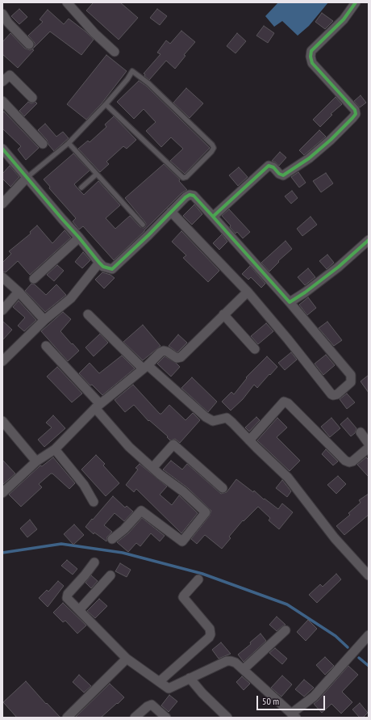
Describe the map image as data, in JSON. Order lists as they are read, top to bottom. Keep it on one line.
{"scale_bar":"50 m"}
